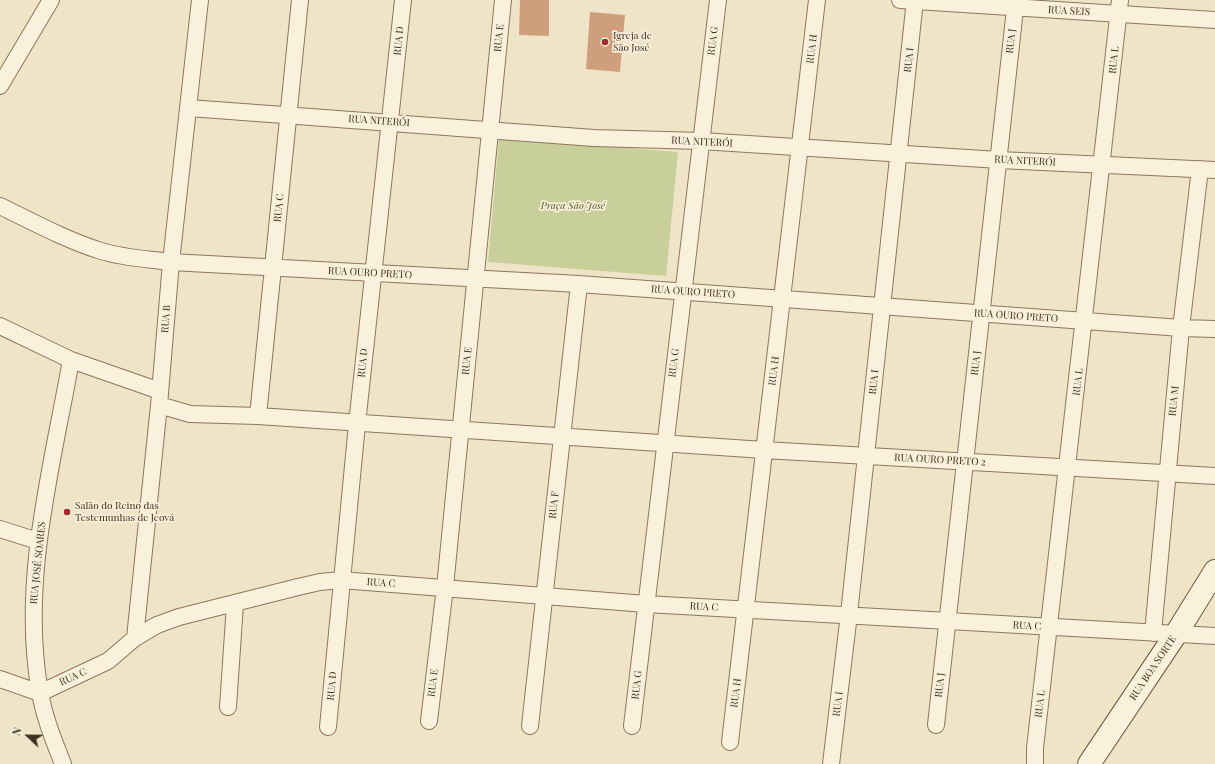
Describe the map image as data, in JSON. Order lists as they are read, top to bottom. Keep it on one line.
{"streets":{"street":["RUA SEIS","RUA E","RUA D","RUA G","RUA J","RUA H","RUA I","RUA L","RUA NITERÓI","RUA C","RUA OURO PRETO","RUA B","RUA M","RUA OURO PRETO 2","RUA F","RUA JOSÉ SOARES","RUA BOA SORTE"]},"crossings":[["RUA SEIS","RUA J"],["RUA SEIS","RUA I"],["RUA SEIS","RUA L"],["RUA E","RUA NITERÓI"],["RUA E","RUA C"],["RUA E","RUA OURO PRETO"],["RUA D","RUA NITERÓI"],["RUA D","RUA C"],["RUA D","RUA OURO PRETO"],["RUA G","RUA NITERÓI"],["RUA G","RUA C"],["RUA G","RUA OURO PRETO"],["RUA G","RUA OURO PRETO 2"],["RUA J","RUA NITERÓI"],["RUA J","RUA C"],["RUA J","RUA OURO PRETO"],["RUA J","RUA OURO PRETO 2"],["RUA H","RUA NITERÓI"],["RUA H","RUA C"],["RUA H","RUA OURO PRETO"],["RUA H","RUA OURO PRETO 2"],["RUA I","RUA NITERÓI"],["RUA I","RUA C"],["RUA I","RUA OURO PRETO"],["RUA I","RUA OURO PRETO 2"],["RUA L","RUA NITERÓI"],["RUA L","RUA C"],["RUA L","RUA OURO PRETO"],["RUA L","RUA OURO PRETO 2"],["RUA NITERÓI","RUA C"],["RUA NITERÓI","RUA B"],["RUA NITERÓI","RUA M"],["RUA C","RUA OURO PRETO"],["RUA C","RUA B"],["RUA C","RUA M"],["RUA C","RUA F"],["RUA C","RUA JOSÉ SOARES"],["RUA C","RUA BOA SORTE"],["RUA OURO PRETO","RUA B"],["RUA OURO PRETO","RUA M"],["RUA OURO PRETO","RUA F"],["RUA M","RUA OURO PRETO 2"]],"parks":["Praça São José"],"places":["Igreja de São José","Salão do Reino das Testemunhas de Jeová"],"north":"left"}
